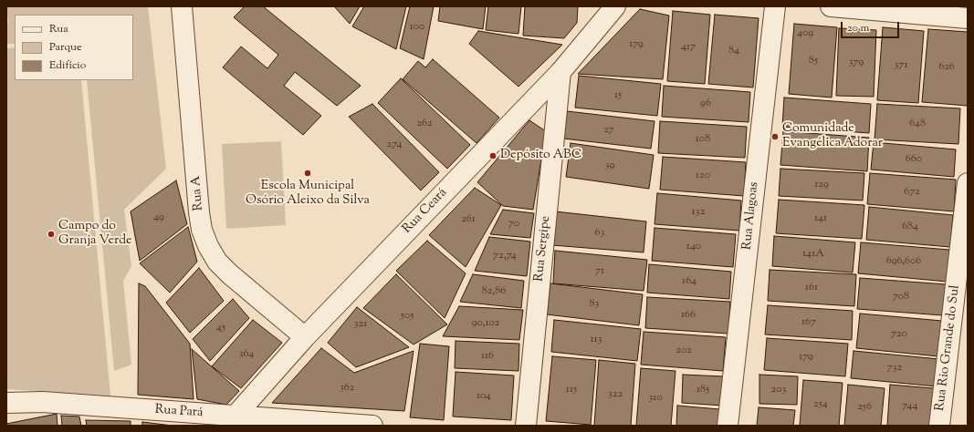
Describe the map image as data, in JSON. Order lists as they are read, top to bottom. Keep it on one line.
{"streets":{"street":["Rua A","Rua Ceará","Rua Alagoas","Rua Sergipe","Rua Rio Grande do Sul","Rua Pará"]},"crossings":[["Rua A","Rua Ceará"],["Rua Ceará","Rua Sergipe"],["Rua Ceará","Rua Pará"]],"places":["Comunidade Evangélica Adorar","Depósito ABC","Escola Municipal Osório Aleixo da Silva","Campo do Granja Verde"],"house_numbers":["100","409","179","417","84","85","379","371","626","15","96","262","648","27","108","274","660","39","120","129","672","132","49","141","261","70","684","63","140","141A","72,74","696,606","71","164","161","82,86","708","83","166","505","167","90,102","321","45","720","113","202","364","116","179","732","362","115","185","203","322","104","310","254","744","256"],"legend":["Rua","Parque","Edifício"],"scale_bar":"20 m"}
